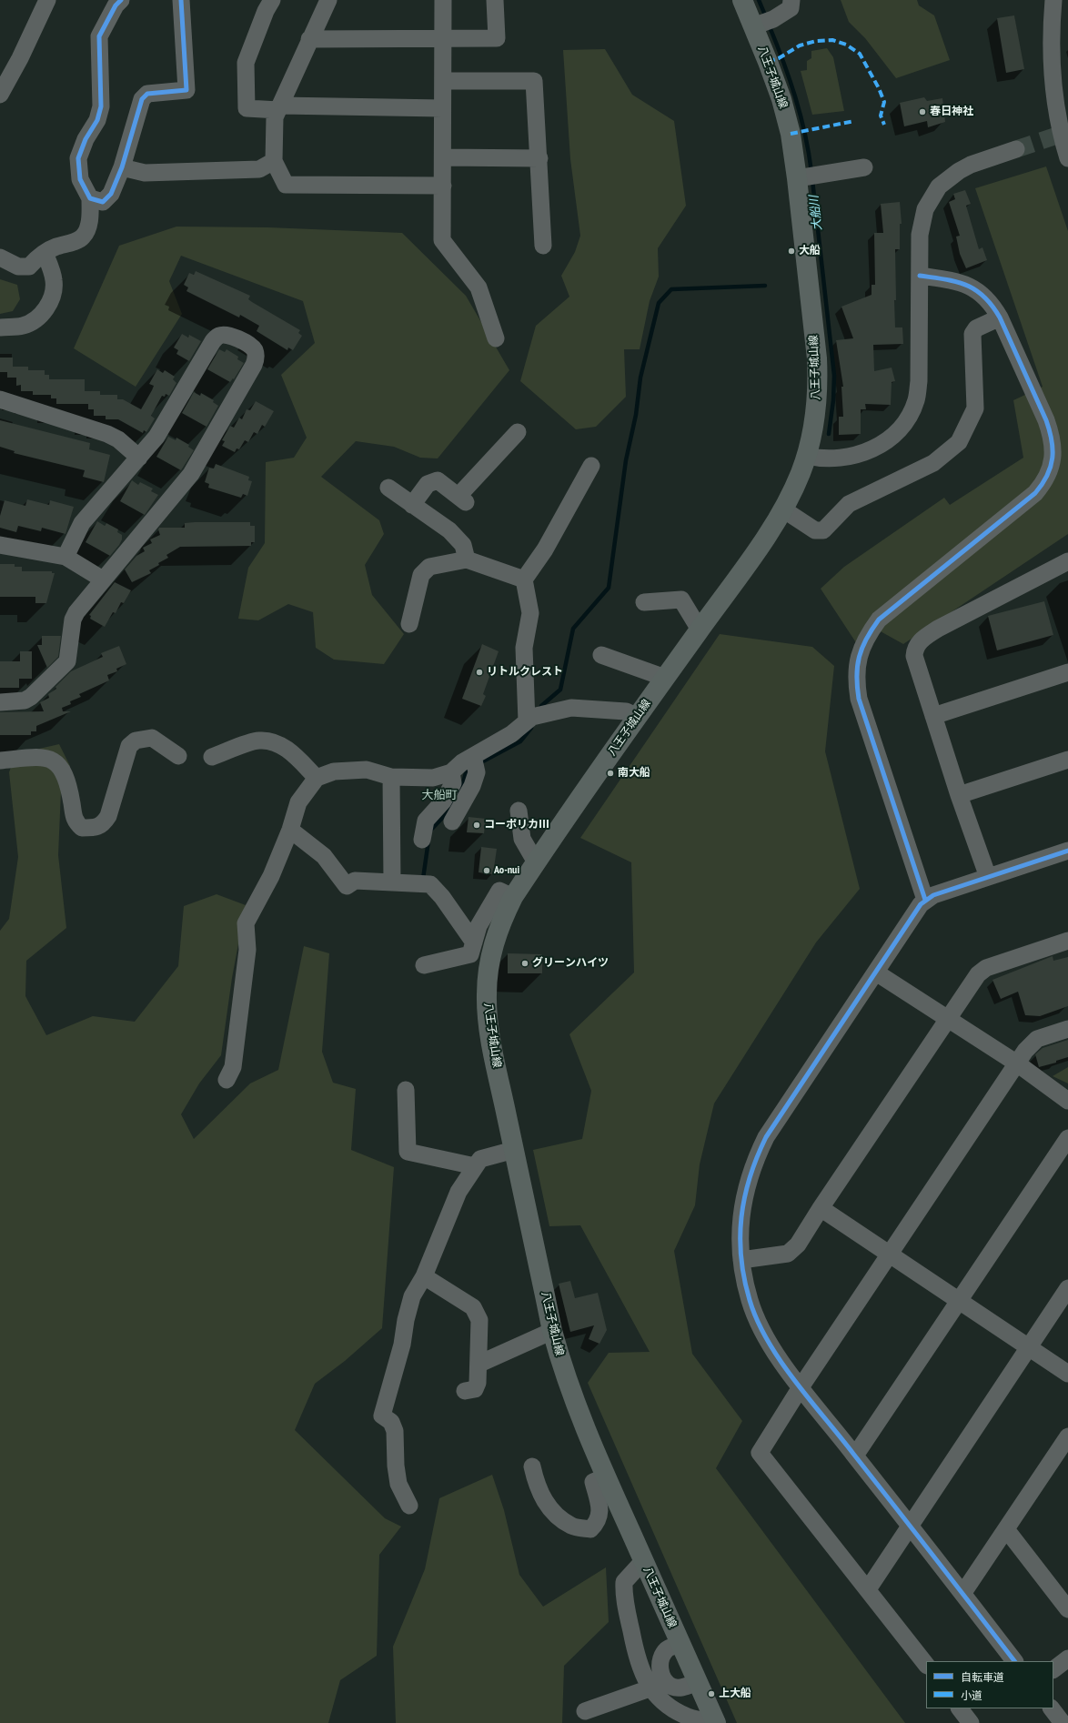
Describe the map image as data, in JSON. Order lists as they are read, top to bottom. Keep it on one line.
{"streets":{"main road":["八王子城山線"]},"districts":["大船町"],"water":["大船川"],"places":["春日神社","大船","リトルクレスト","南大船","コーポリカⅢ","Ao-nui","グリーンハイツ","上大船"],"legend":["自転車道","小道"]}
